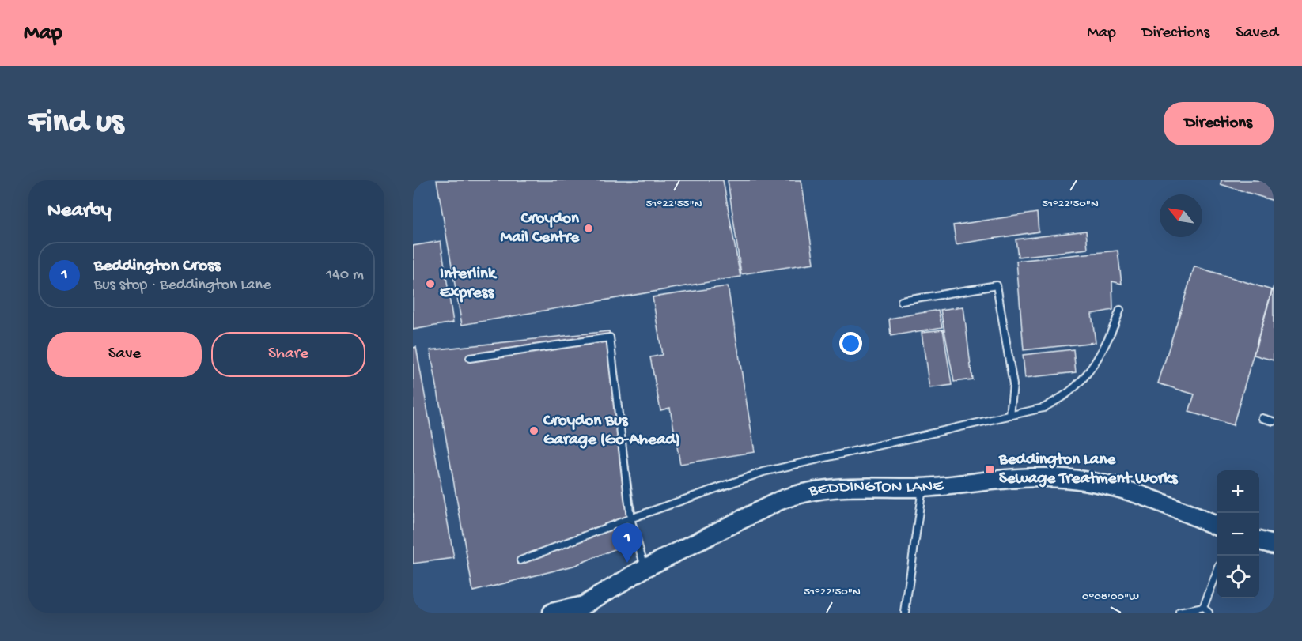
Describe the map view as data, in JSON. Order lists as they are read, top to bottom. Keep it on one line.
{"streets":{"main road":["BEDDINGTON LANE"]},"places":{"other":["Croydon Mail Centre","Interlink Express","Croydon Bus Garage (Go-Ahead)"],"transit":["Beddington Lane Sewage Treatment Works"]},"north":"top left","page":{"header":"Map","nav":["Map","Directions","Saved"],"buttons":["Directions",["Save","Share"]],"title":"Find us","heading":"Nearby","list":[{"mark":"1","name":"Beddington Cross","note":"Bus stop · Beddington Lane","value":"140 m"}],"map_buttons":["+","−"],"pins":"1"},"coordinates":["51°22'55\"N","51°22'50\"N","0°08'00\"W"]}
